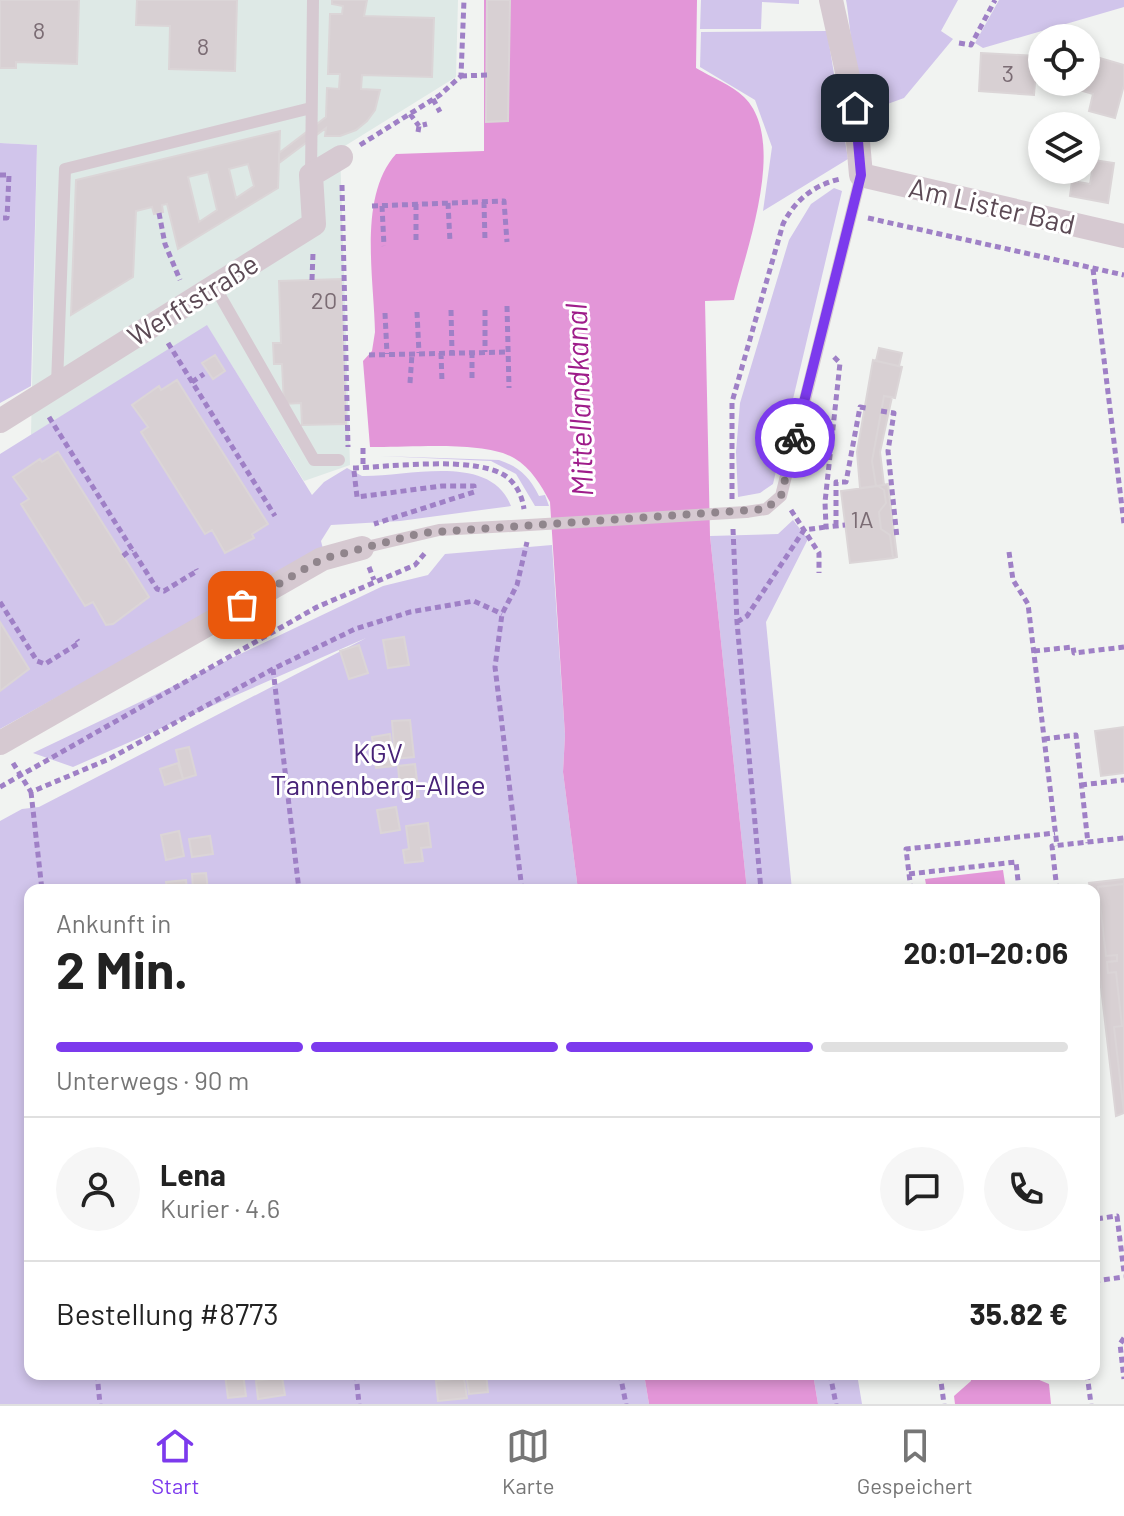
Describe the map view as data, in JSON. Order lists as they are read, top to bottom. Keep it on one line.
{"streets":{"street":["Am Lister Bad","Werftstraße"]},"water":["Mittellandkanal"],"parks":["KGV Tannenberg-Allee"],"house_numbers":["8","8","3","20","1A"],"page":{"heading":["2 Min.","Ankunft in","20:01–20:06"],"panel":["Lena","Kurier · 4.6","Bestellung #8773","35.82 €"],"bar":"Unterwegs · 90 m","tabs":["Start","Karte","Gespeichert"]}}
